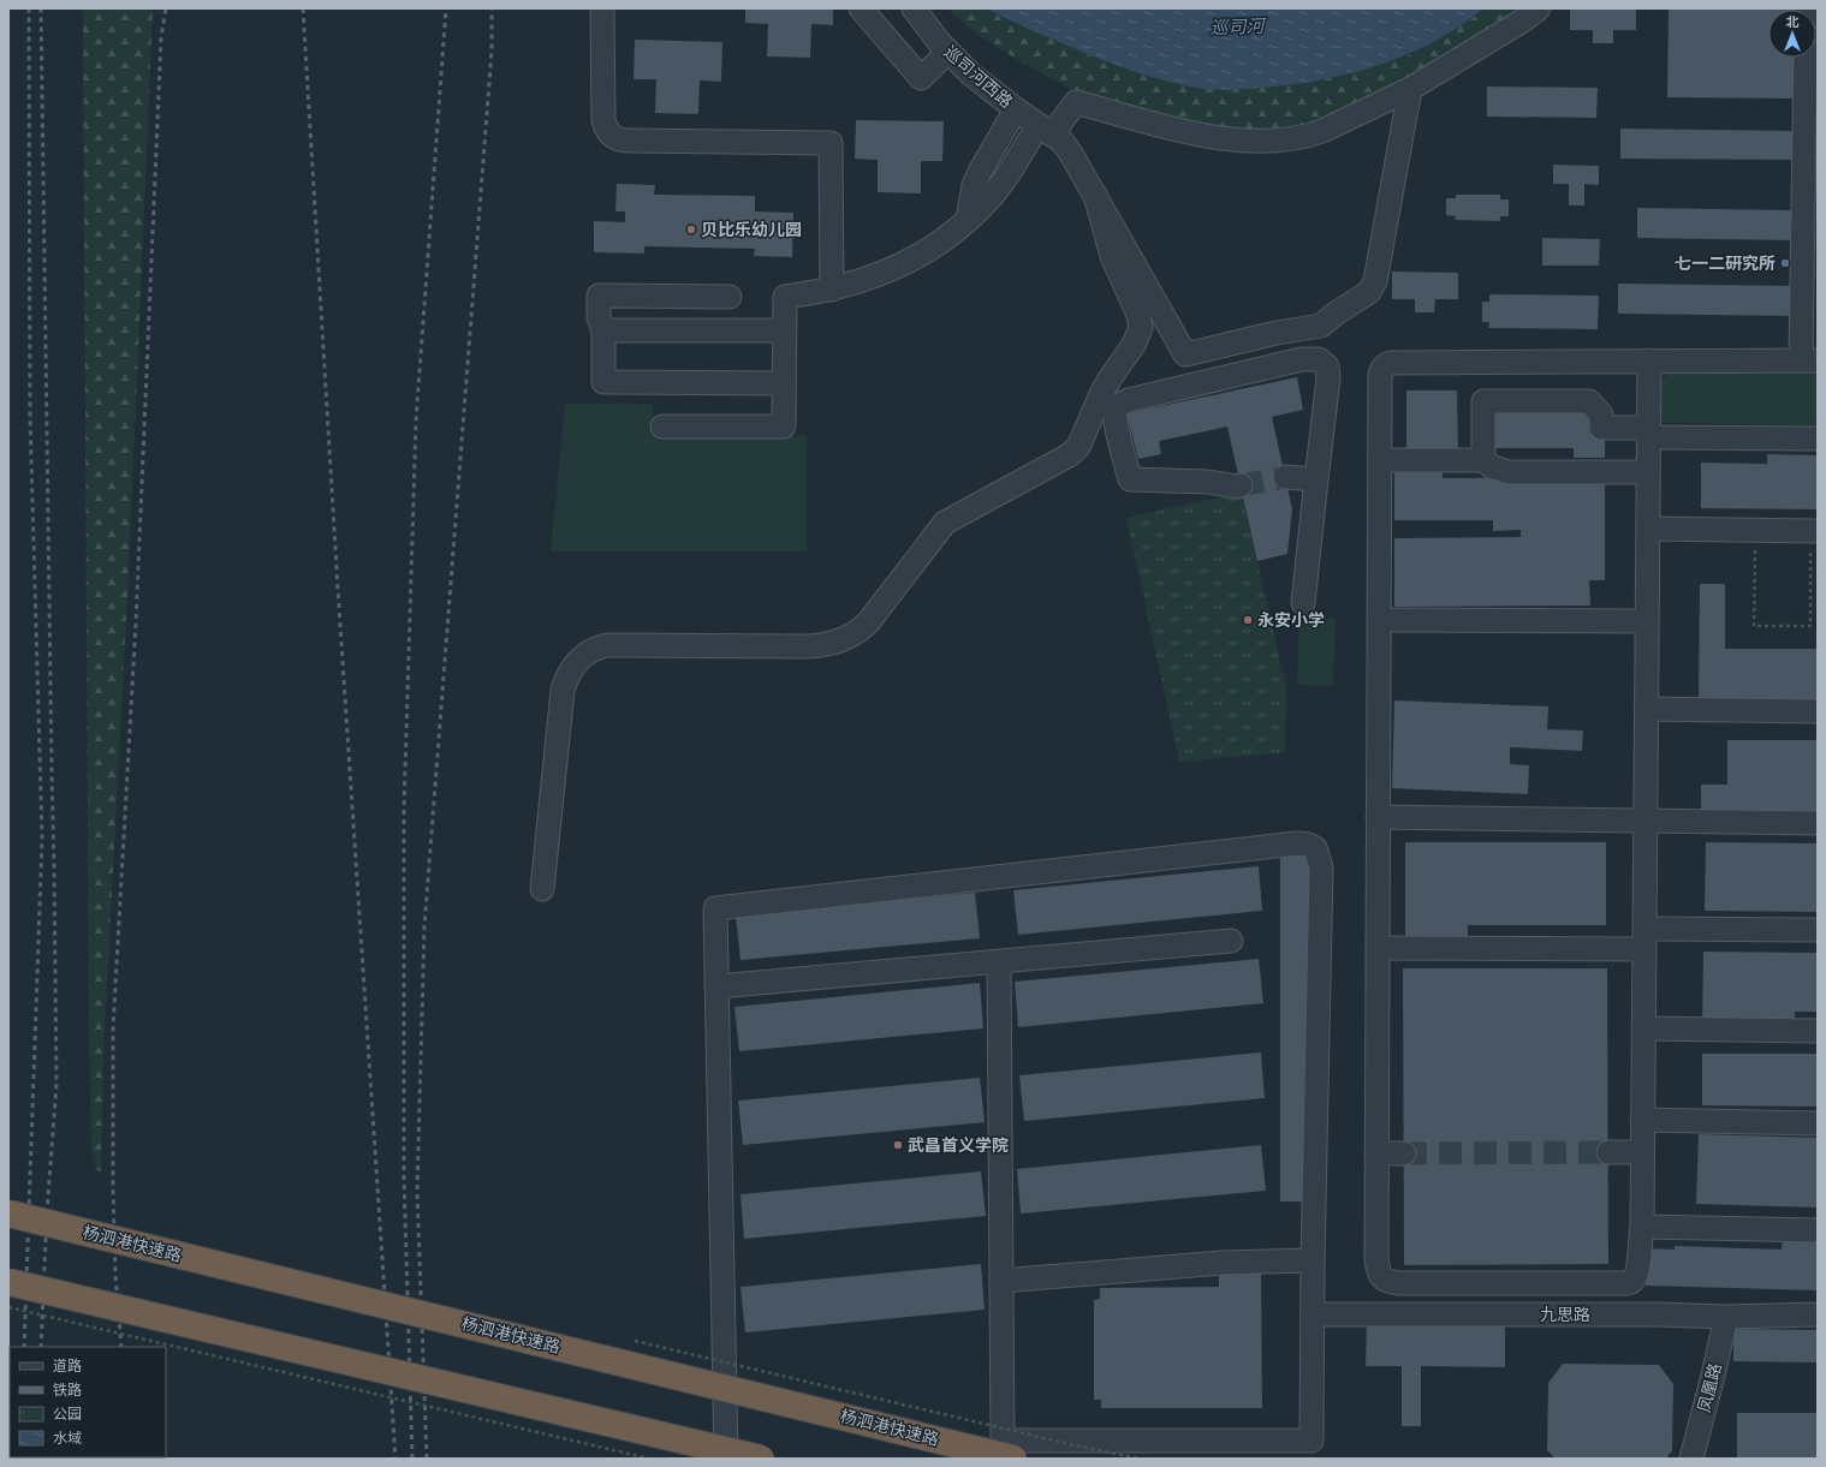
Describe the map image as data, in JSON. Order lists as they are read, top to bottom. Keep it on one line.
{"streets":{"highway":["杨泗港快速路"],"street":["巡司河西路","九思路","凤凰路"]},"crossings":[["九思路","凤凰路"]],"water":["巡司河"],"places":["贝比乐幼儿园","七一二研究所","永安小学","武昌首义学院"],"legend":["道路","铁路","公园","水域"],"north":"top"}
